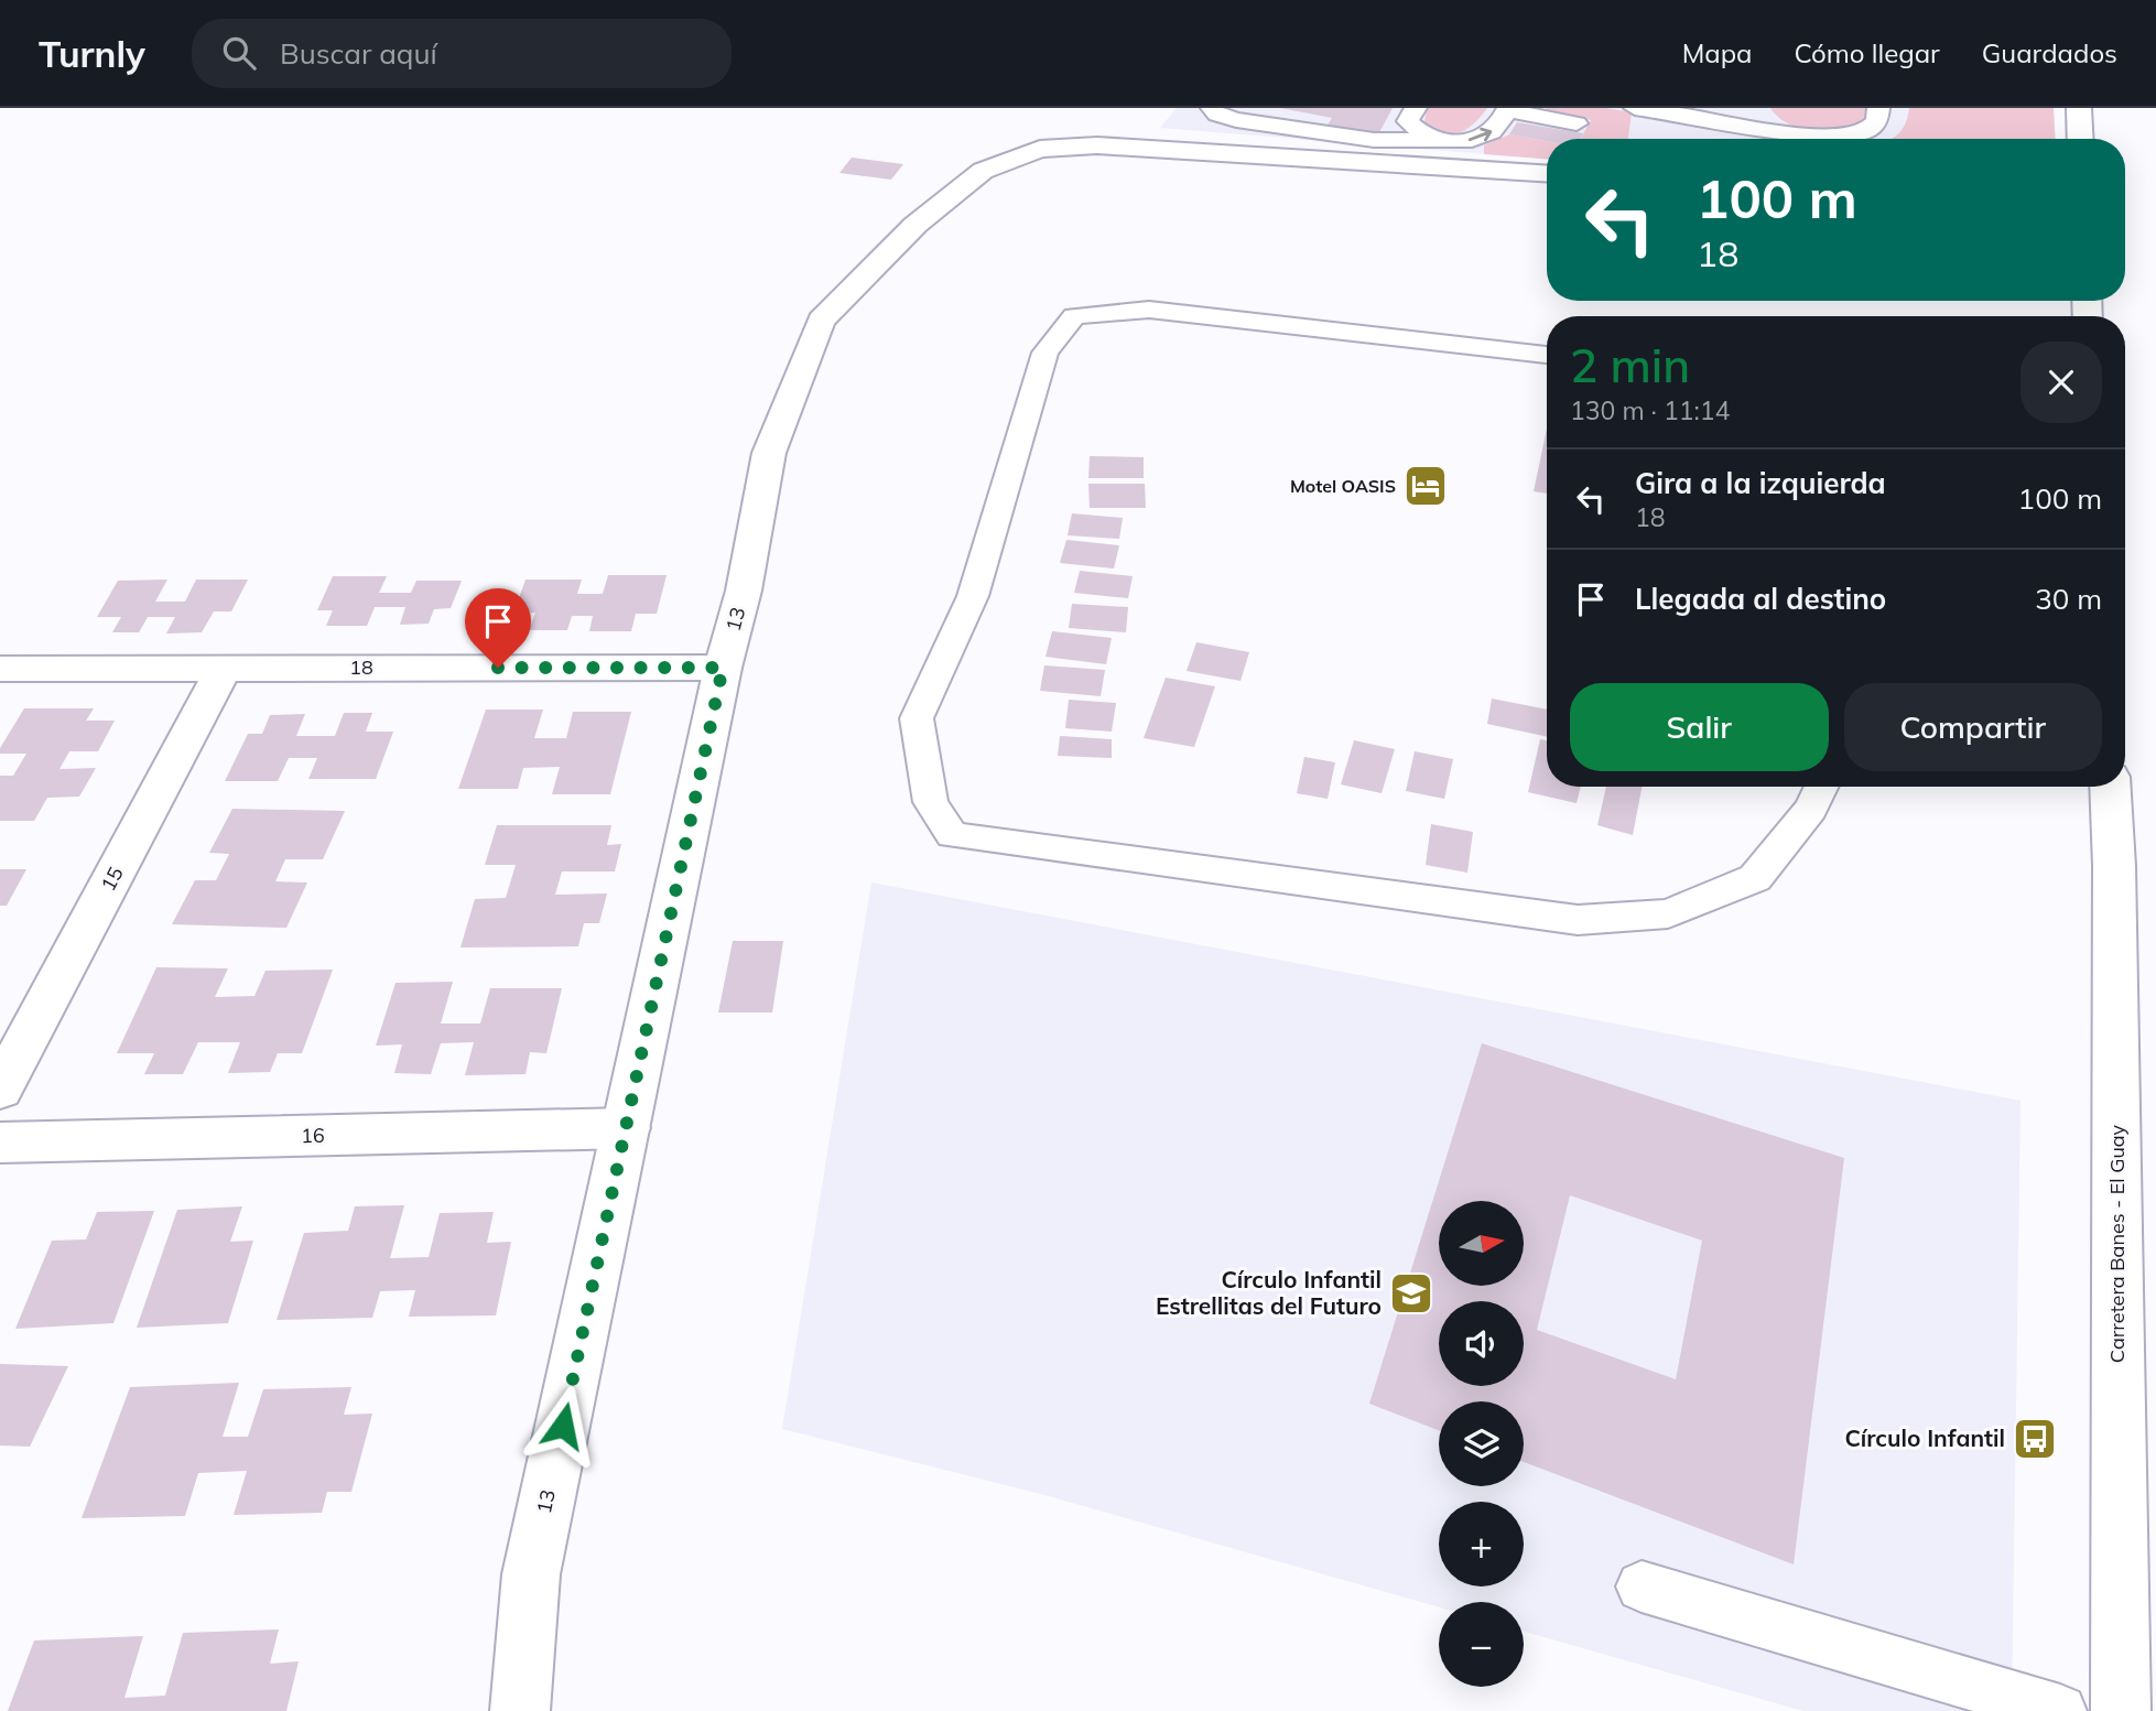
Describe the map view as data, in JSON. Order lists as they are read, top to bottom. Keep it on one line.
{"streets":{"street":["13","18","15","16","Carretera Banes - El Guay"]},"crossings":[["13","18"],["13","16"],["18","15"]],"places":{"hotel":["Motel OASIS"],"school or university":["Círculo Infantil Estrellitas del Futuro"],"bus stop":["Círculo Infantil"]},"north":"right","page":{"header":"Turnly","search":"Buscar aquí","nav":["Mapa","Cómo llegar","Guardados"],"turn":["100 m","18"],"heading":["2 min","130 m · 11:14"],"list":[{"name":"Gira a la izquierda","note":"18","value":"100 m"},{"name":"Llegada al destino","value":"30 m"}],"buttons":["Salir","Compartir"],"map_buttons":["+","−"]}}
